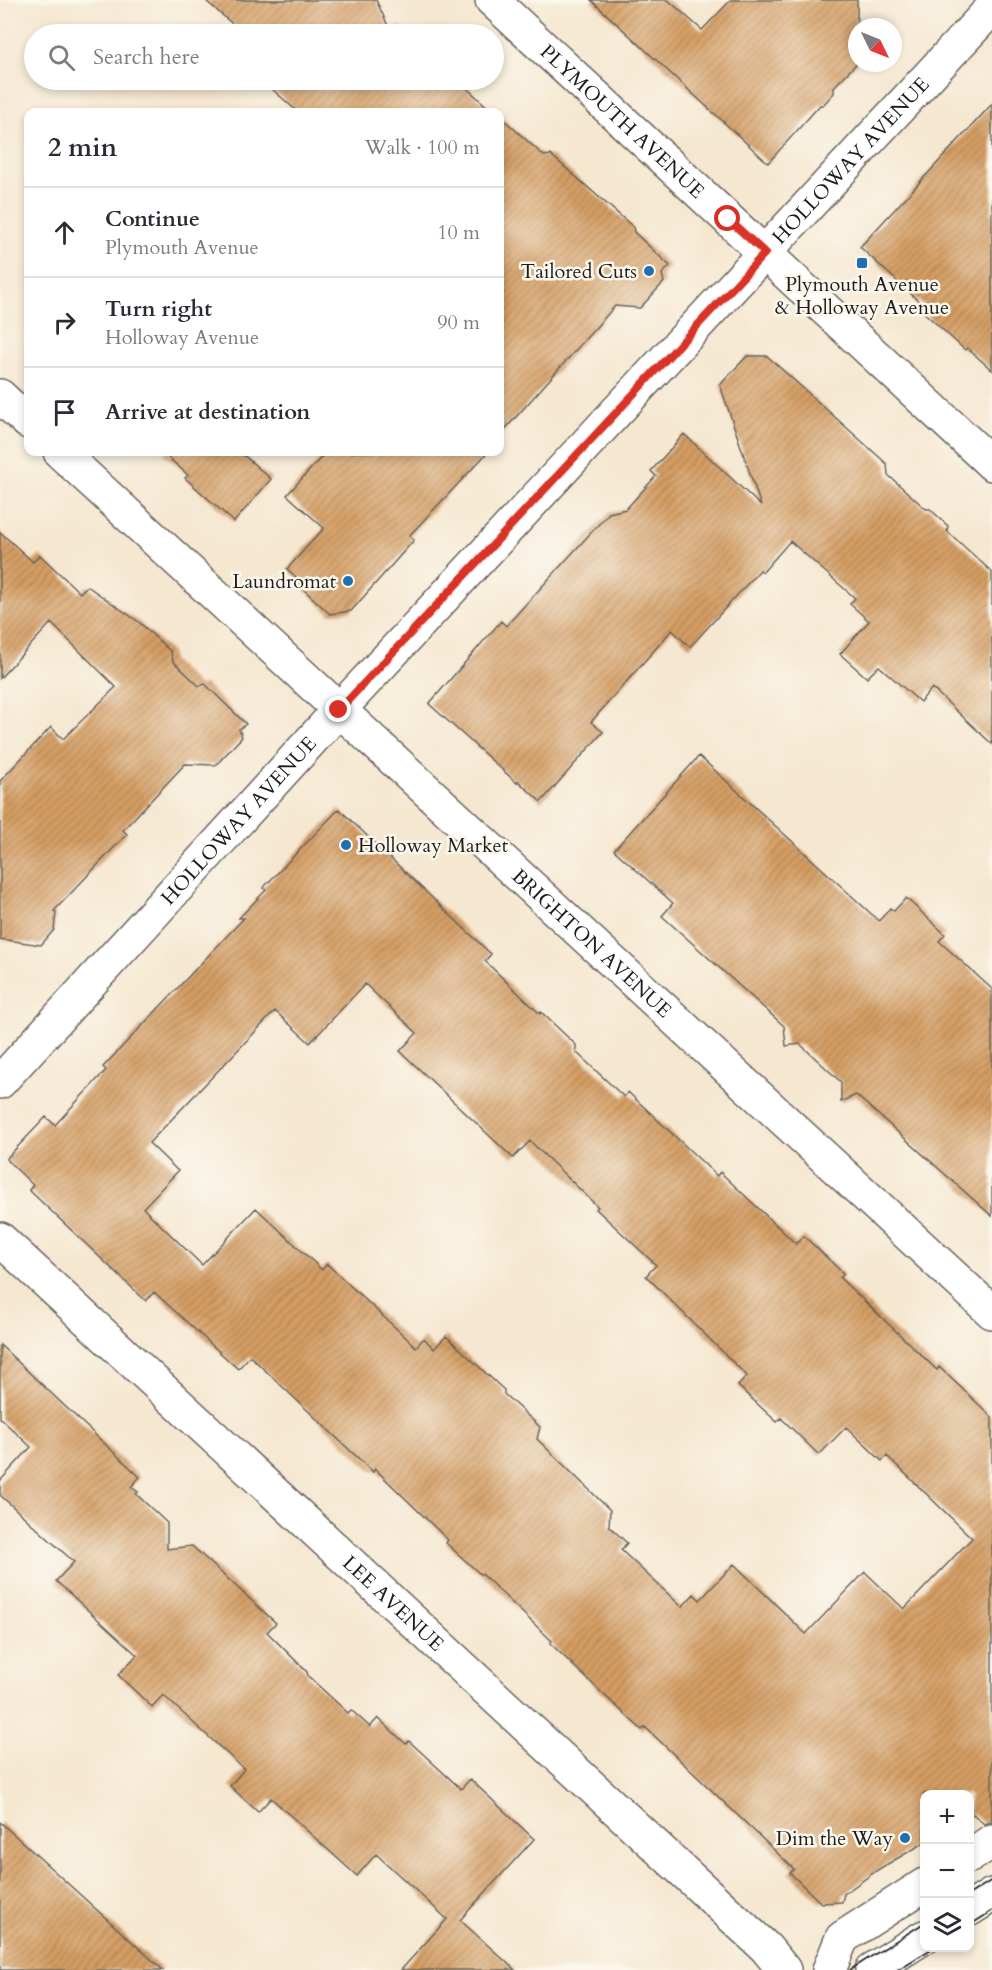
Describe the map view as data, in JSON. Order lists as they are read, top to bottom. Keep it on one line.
{"streets":{"street":["PLYMOUTH AVENUE","HOLLOWAY AVENUE","BRIGHTON AVENUE","LEE AVENUE"]},"crossings":[["PLYMOUTH AVENUE","HOLLOWAY AVENUE"],["HOLLOWAY AVENUE","BRIGHTON AVENUE"]],"places":{"transit":["Plymouth Avenue & Holloway Avenue"],"other":["Tailored Cuts","Laundromat","Holloway Market","Dim the Way"]},"north":"bottom right","page":{"search":"Search here","heading":["2 min","Walk · 100 m"],"list":[["Continue","Plymouth Avenue","10 m"],["Turn right","Holloway Avenue","90 m"],"Arrive at destination"],"map_buttons":["+","−"]}}
